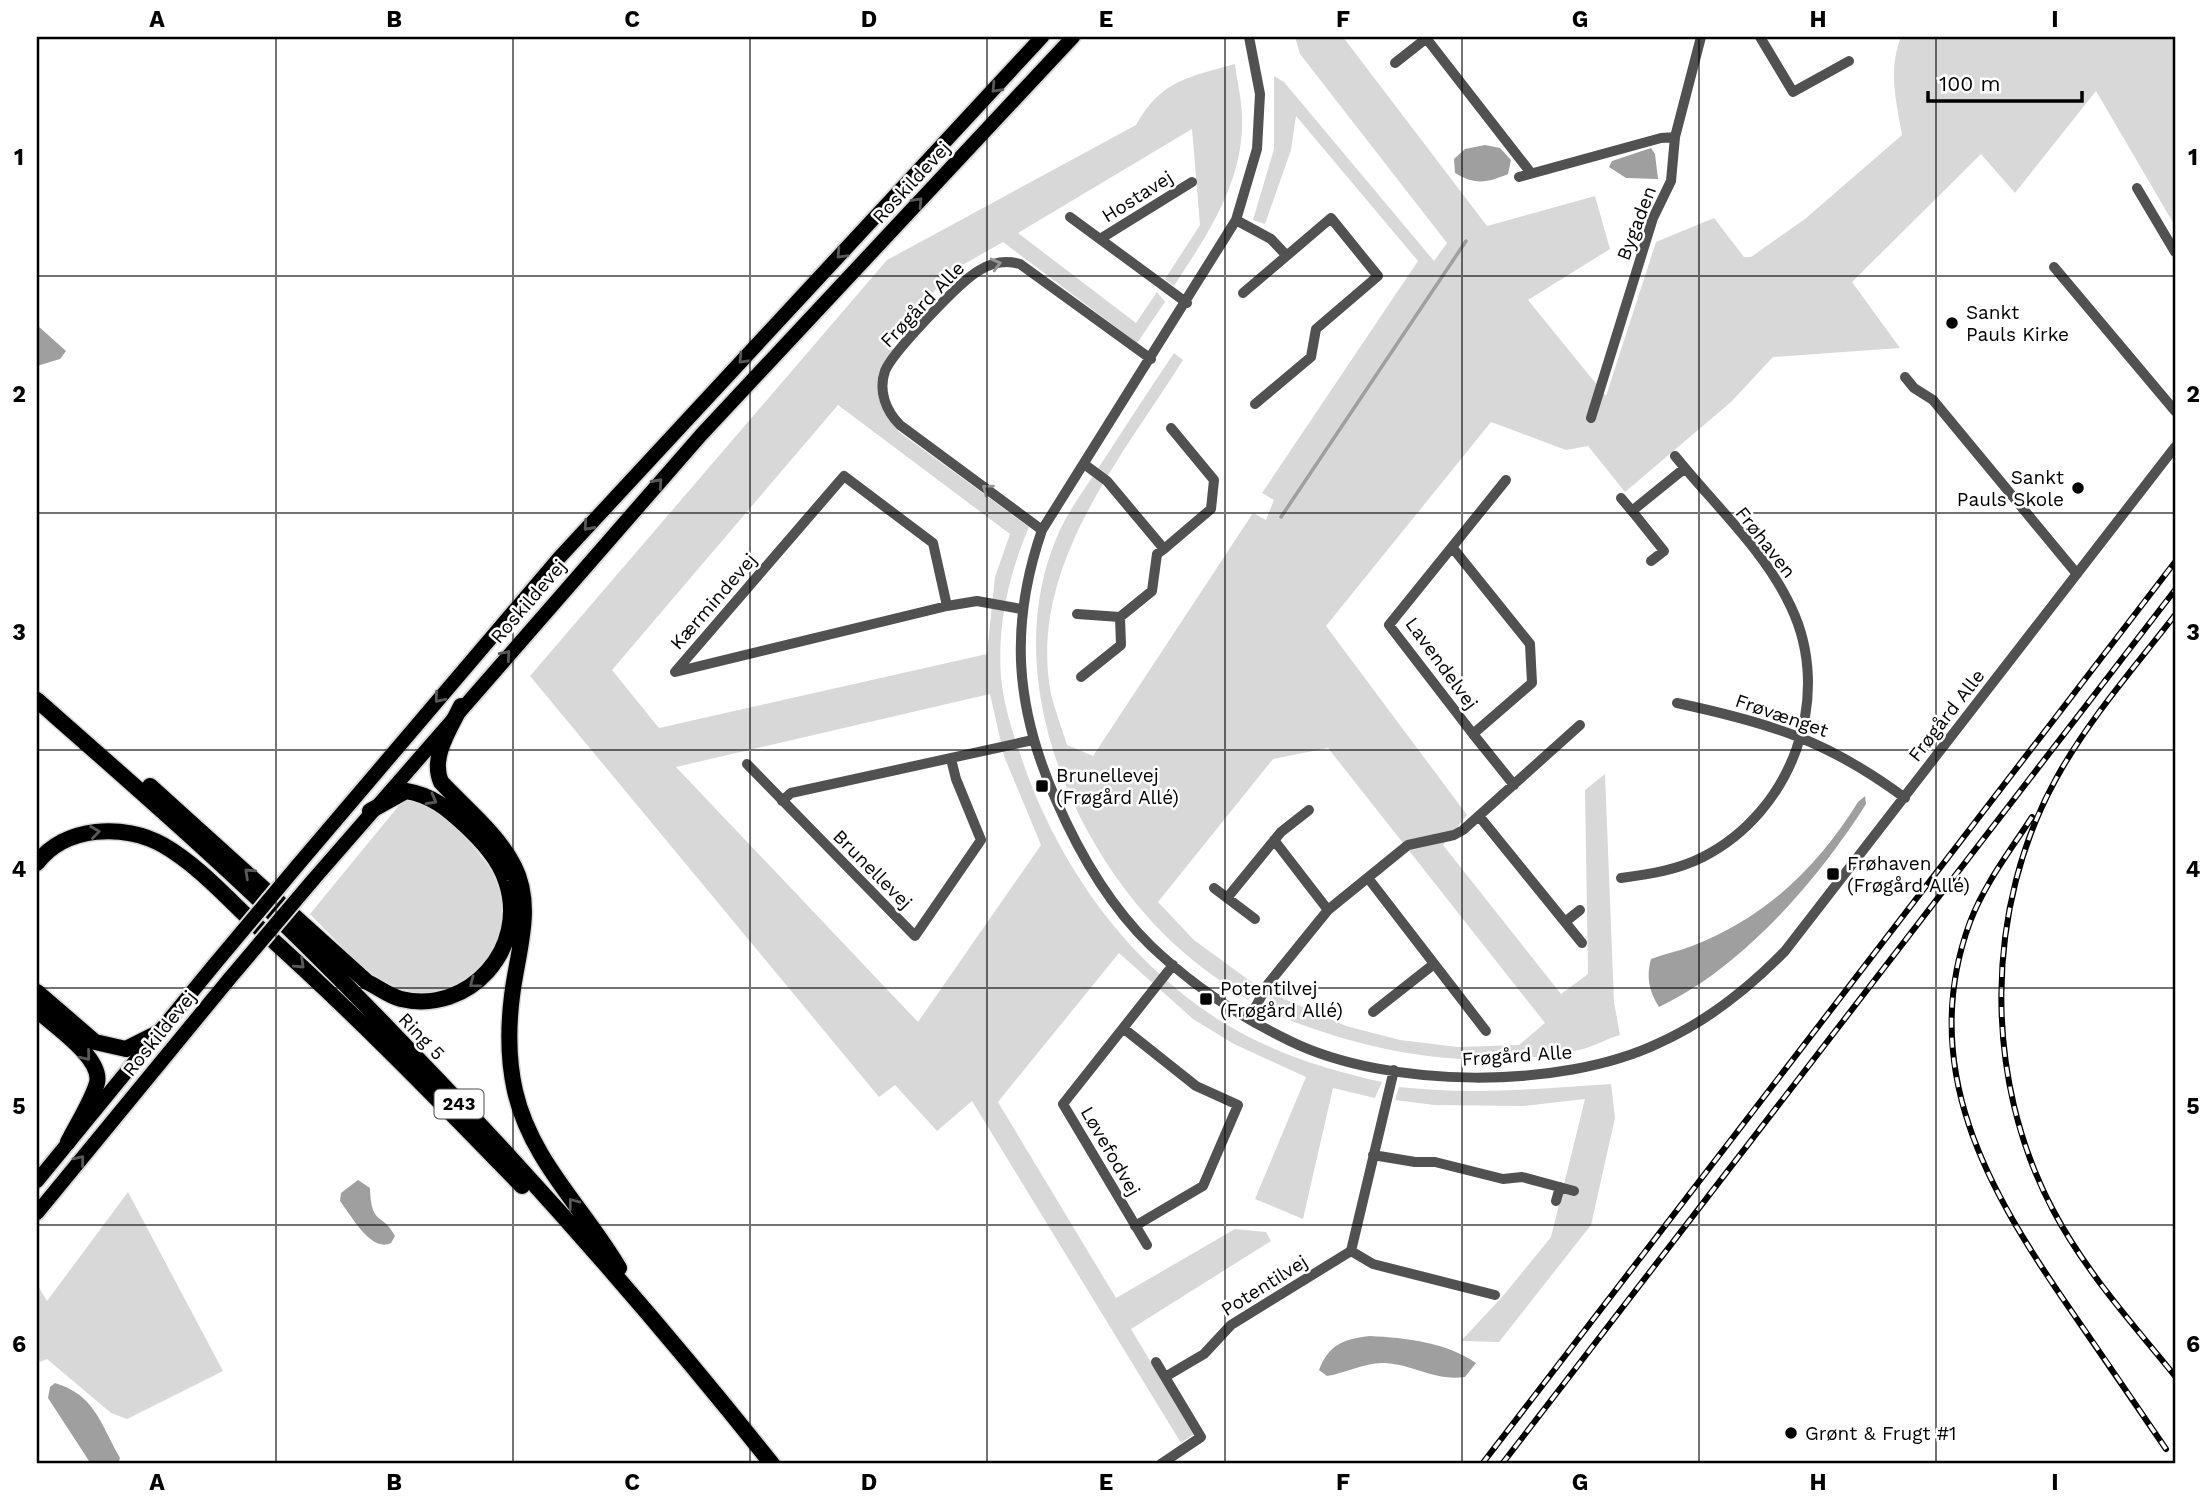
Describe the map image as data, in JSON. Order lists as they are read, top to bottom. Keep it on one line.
{"streets":{"highway":["Ring 5","243"],"main road":["Roskildevej"],"street":["Hostavej","Bygaden","Frøgård Alle","Frøhaven","Kærmindevej","Lavendelvej","Frøvænget","Brunellevej","Løvefodvej","Potentilvej"]},"crossings":[["Hostavej","Frøgård Alle"],["Frøgård Alle","Kærmindevej"],["Frøgård Alle","Frøvænget"],["Frøgård Alle","Løvefodvej"],["Frøhaven","Frøvænget"]],"places":{"other":["Sankt Pauls Kirke","Sankt Pauls Skole","Grønt & Frugt #1"],"transit":["Brunellevej (Frøgård Allé)","Frøhaven (Frøgård Allé)","Potentilvej (Frøgård Allé)"]},"scale_bar":"100 m","grid":{"columns":["A","B","C","D","E","F","G","H","I"],"rows":["1","2","3","4","5","6"]}}
